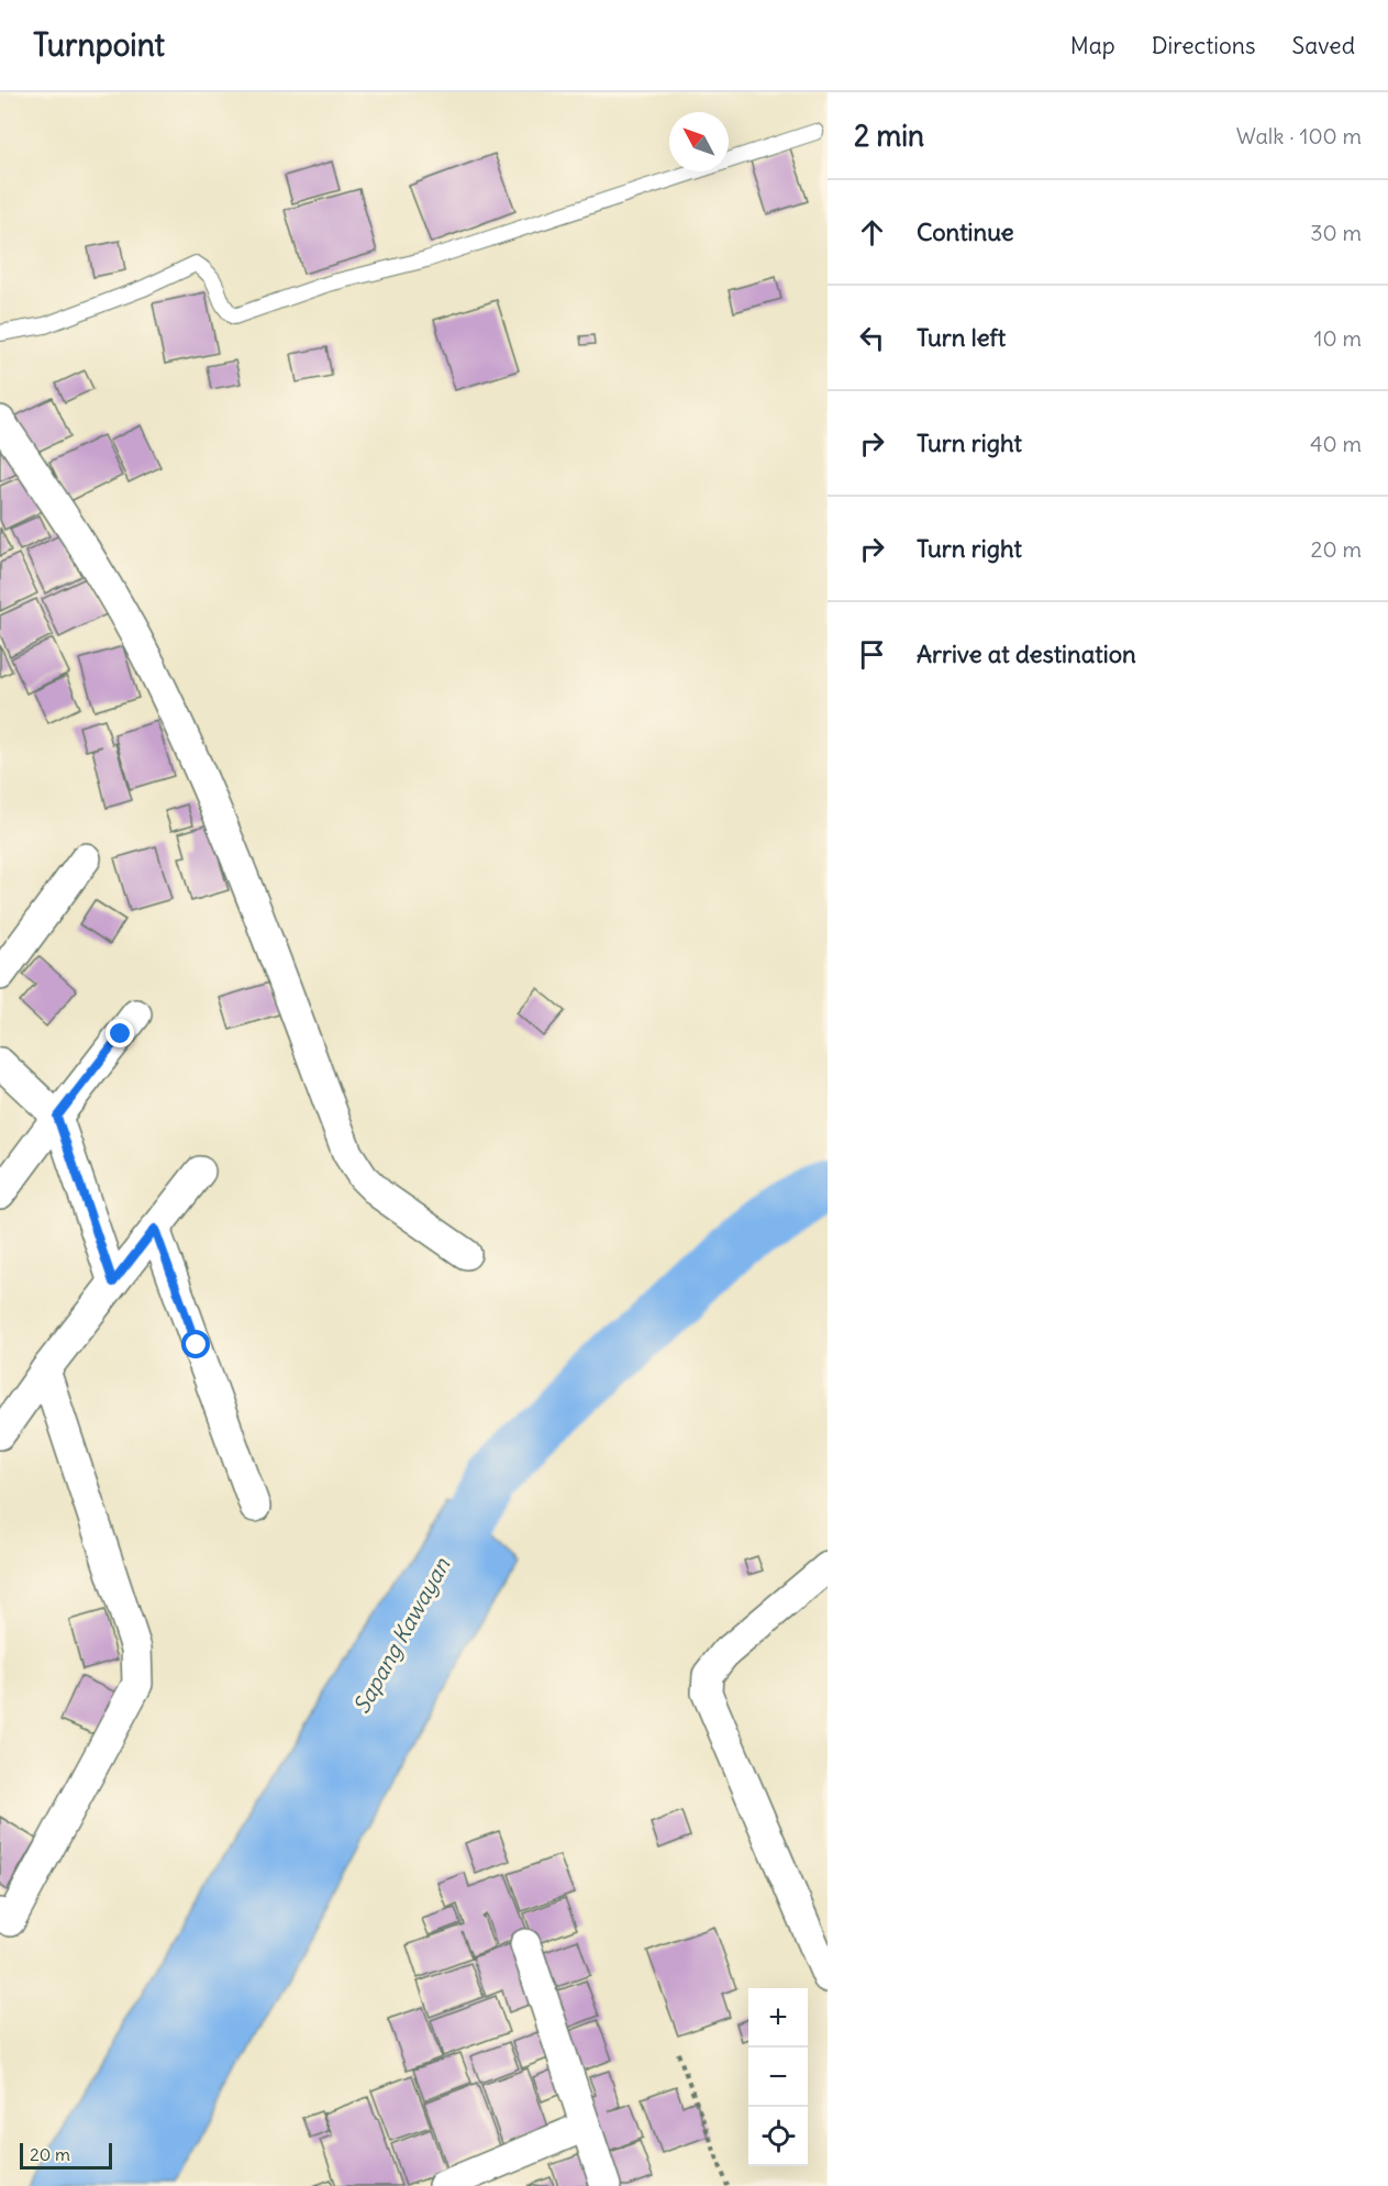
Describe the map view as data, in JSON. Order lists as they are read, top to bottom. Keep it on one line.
{"water":["Sapang Kawayan"],"scale_bar":"20 m","north":"top left","page":{"header":"Turnpoint","nav":["Map","Directions","Saved"],"heading":["2 min","Walk · 100 m"],"list":[["Continue","30 m"],["Turn left","10 m"],["Turn right","40 m"],["Turn right","20 m"],"Arrive at destination"],"map_buttons":["+","−"],"scale":"20 m"}}
